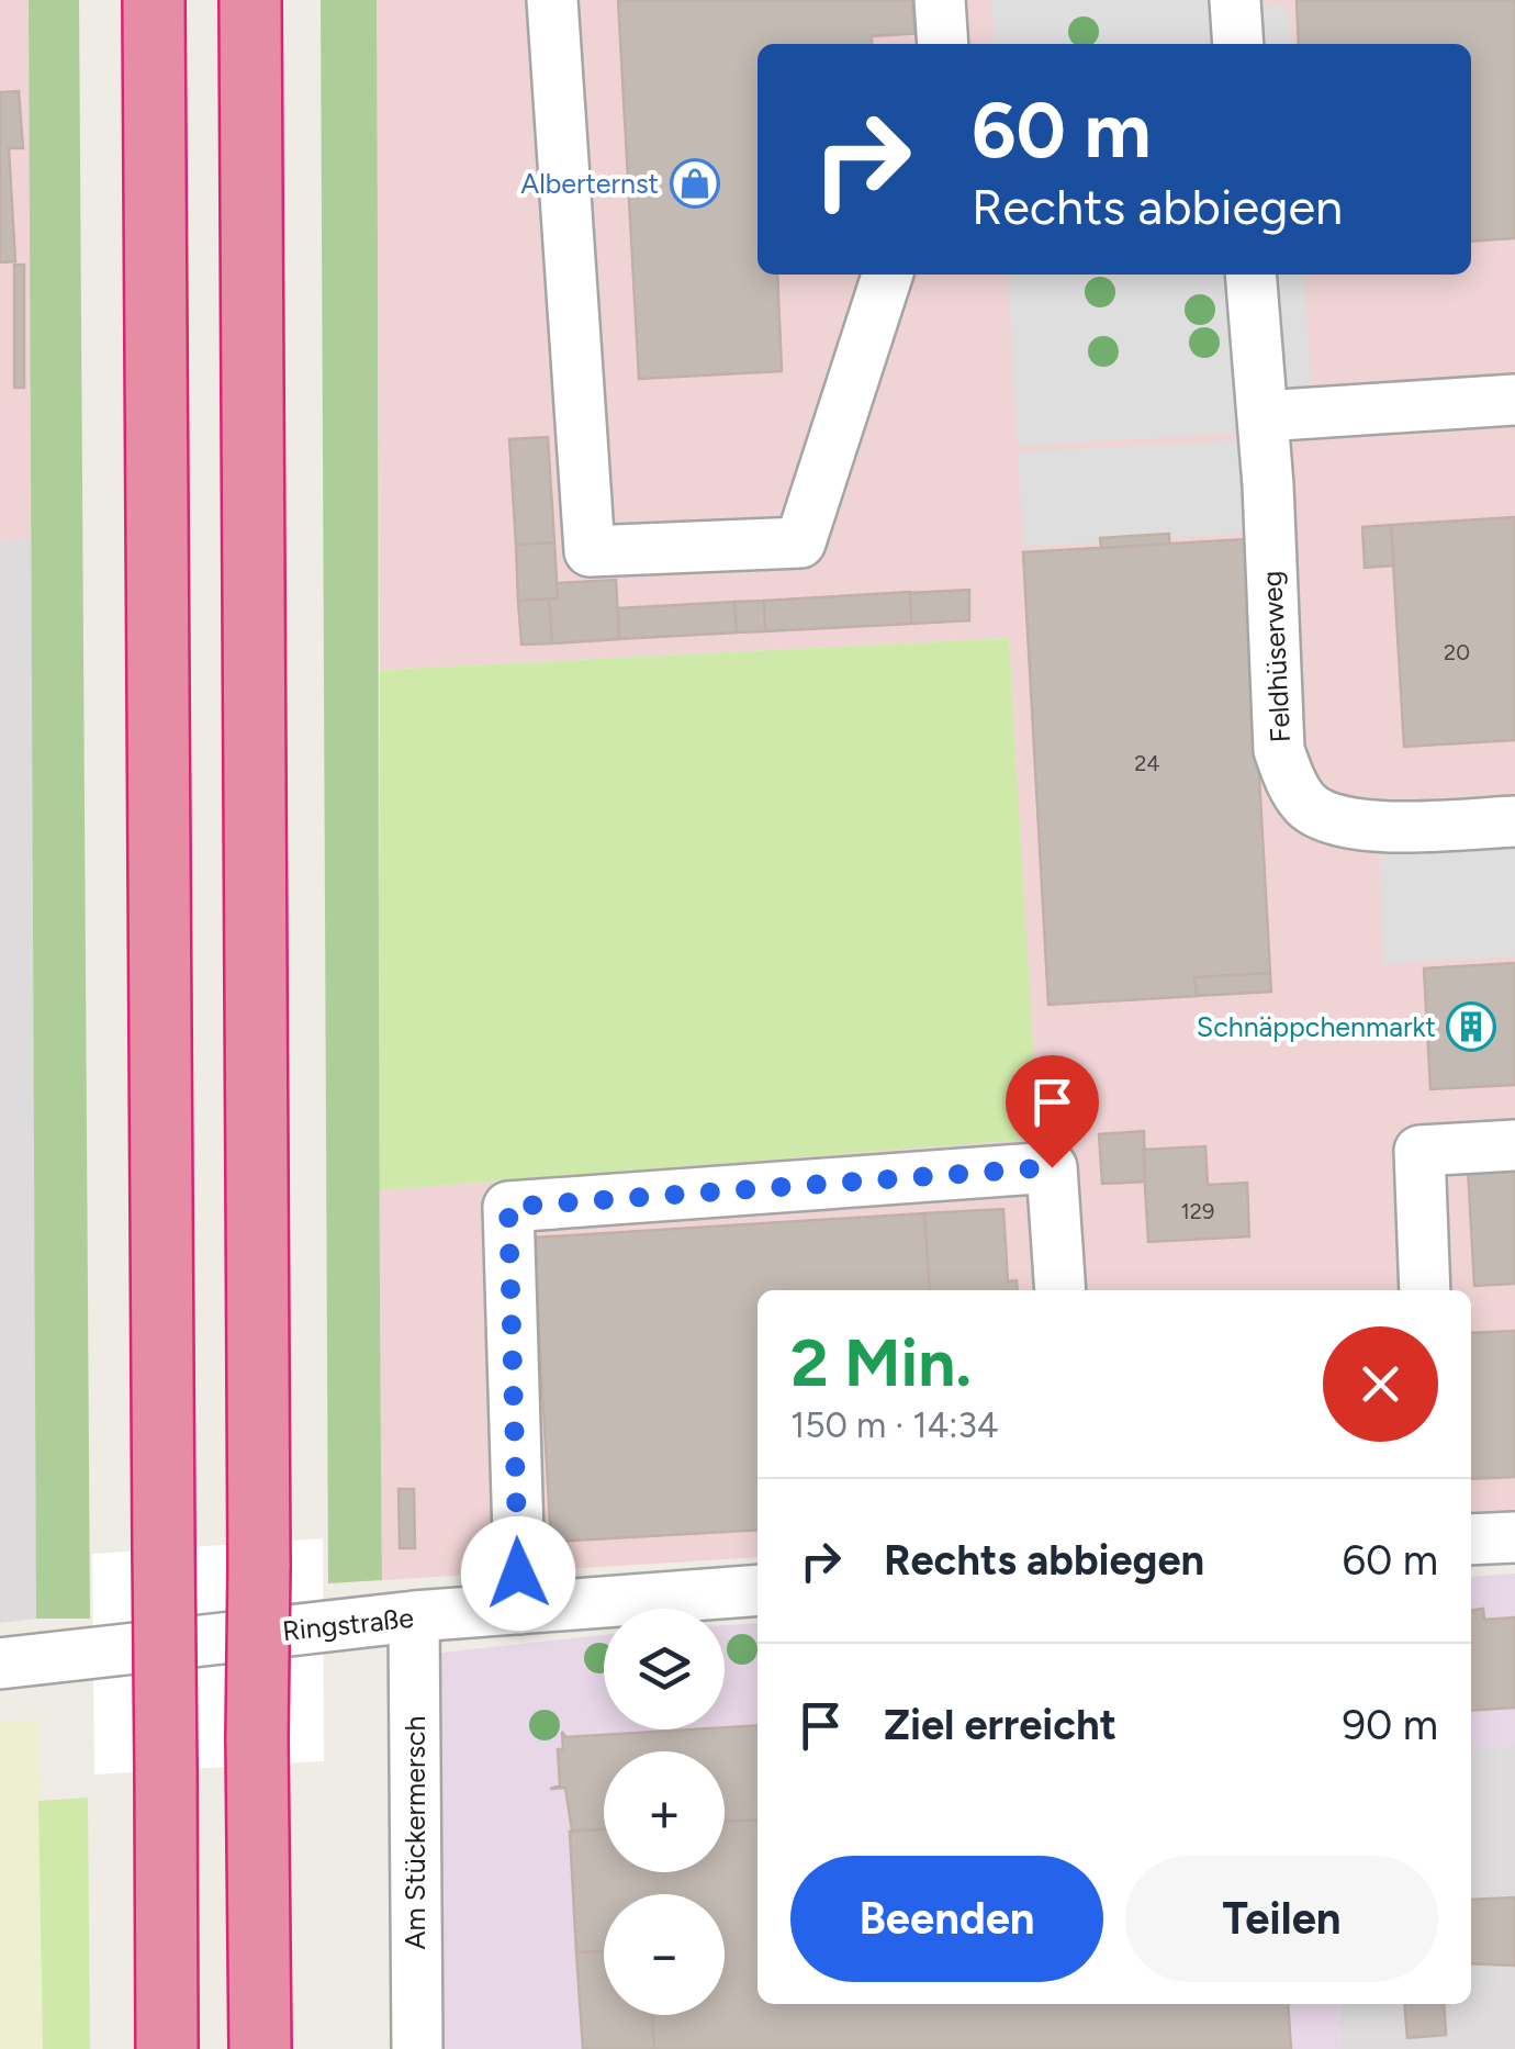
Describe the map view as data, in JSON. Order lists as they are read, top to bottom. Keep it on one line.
{"streets":{"street":["Feldhüserweg","Ringstraße","Am Stückermersch"]},"crossings":[["Ringstraße","Am Stückermersch"]],"places":{"shop":["Alberternst"],"building":["Schnäppchenmarkt"]},"house_numbers":["20","24","129"],"page":{"turn":["60 m","Rechts abbiegen"],"heading":["2 Min.","150 m · 14:34"],"list":[{"name":"Rechts abbiegen","value":"60 m"},{"name":"Ziel erreicht","value":"90 m"}],"map_buttons":["+","−"],"buttons":["Beenden","Teilen"]}}
